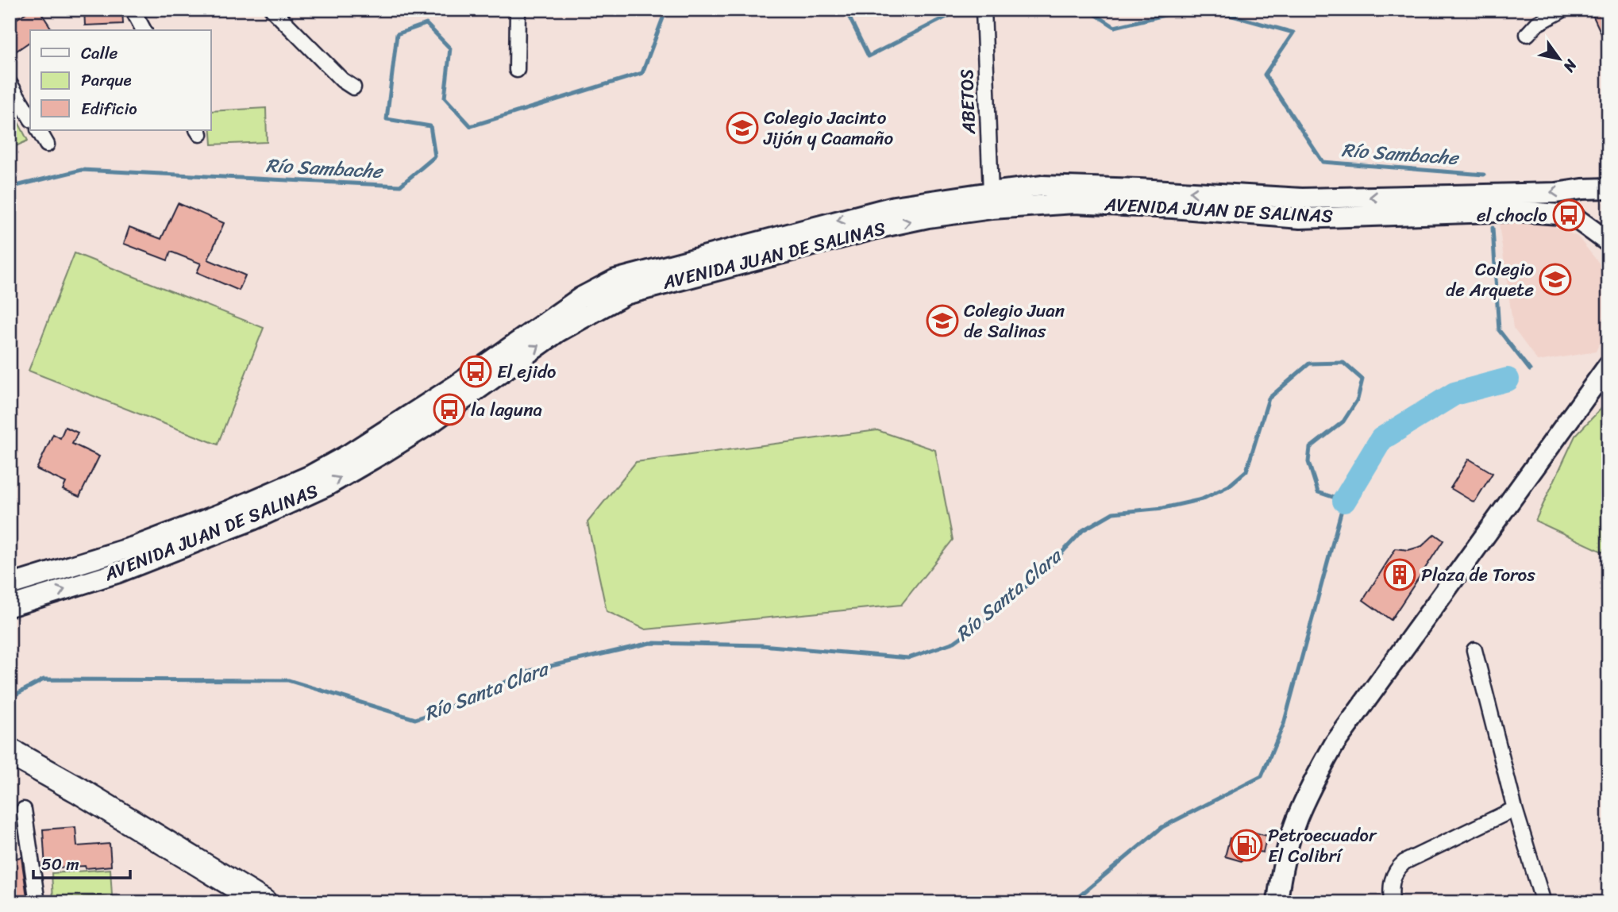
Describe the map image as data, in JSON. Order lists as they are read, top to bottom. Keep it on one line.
{"streets":{"main road":["AVENIDA JUAN DE SALINAS"],"street":["ABETOS"]},"crossings":[["ABETOS","AVENIDA JUAN DE SALINAS"]],"water":["Río Sambache","Río Santa Clara"],"places":{"school or university":["Colegio Jacinto Jijón y Caamaño","Colegio de Arquete","Colegio Juan de Salinas"],"bus stop":["el choclo","El ejido","la laguna"],"building":["Plaza de Toros"],"fuel station":["Petroecuador El Colibrí"]},"legend":["Calle","Parque","Edificio"],"scale_bar":"50 m","north":"bottom right"}
